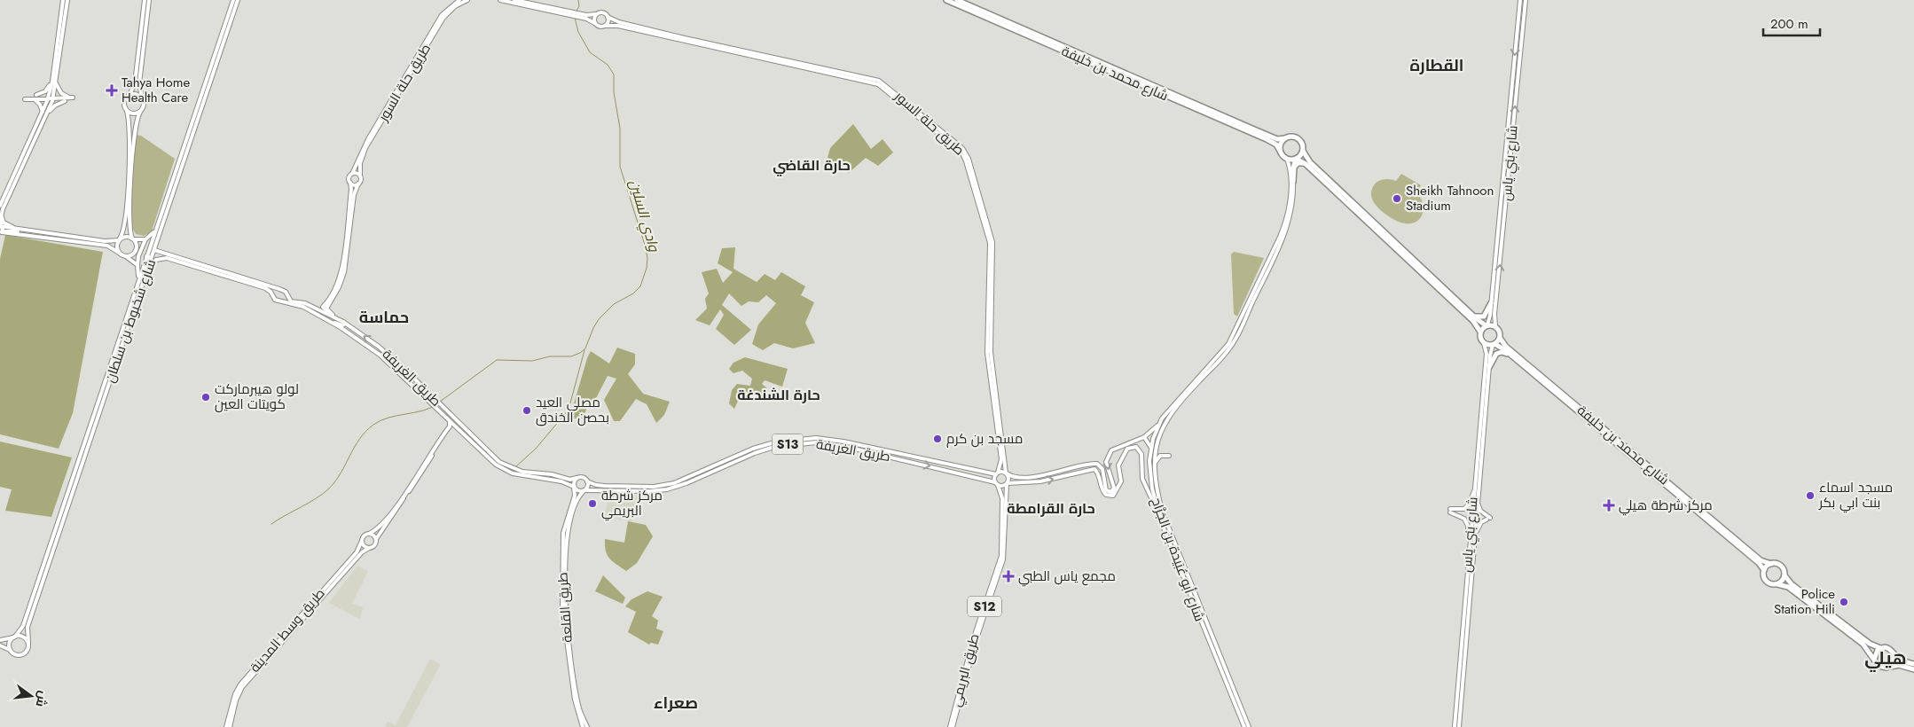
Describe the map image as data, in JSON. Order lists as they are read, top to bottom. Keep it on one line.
{"streets":{"highway":["شارع محمد بن خليفة"],"main road":["طريق حلة السور","شارع بني ياس","شارع شخبوط بن سلطان","طريق الغريفة","S13","شارع أبو عُبَيدة بن الجَرَّاح","S12","طريق القلعة","طريق وسط المدينة","طريق البريمي"]},"crossings":[["شارع محمد بن خليفة","شارع بني ياس"],["شارع محمد بن خليفة","شارع أبو عُبَيدة بن الجَرَّاح"],["طريق حلة السور","طريق الغريفة"],["طريق حلة السور","S12"],["طريق الغريفة","S13"],["طريق الغريفة","S12"],["طريق الغريفة","طريق القلعة"],["طريق الغريفة","طريق البريمي"],["S13","طريق القلعة"],["S12","طريق البريمي"]],"districts":["القطارة","حارة القاضي","حماسة","حارة الشندغة","حارة القرامطة","هيلي","صعراء"],"water":["وادي السلين"],"places":{"health":["Tahya Home Health Care","مركز شرطة هيلي","مجمع ياس الطبي"],"other":["Sheikh Tahnoon Stadium","لولو هيبرماركت كويتات العين","مصلى العيد بحصن الخندق","مسجد بن كرم","مسجد اسماء بنت ابي بكر","مركز شرطة البريمي","Police Station Hili"]},"scale_bar":"200 m","north":"right"}
